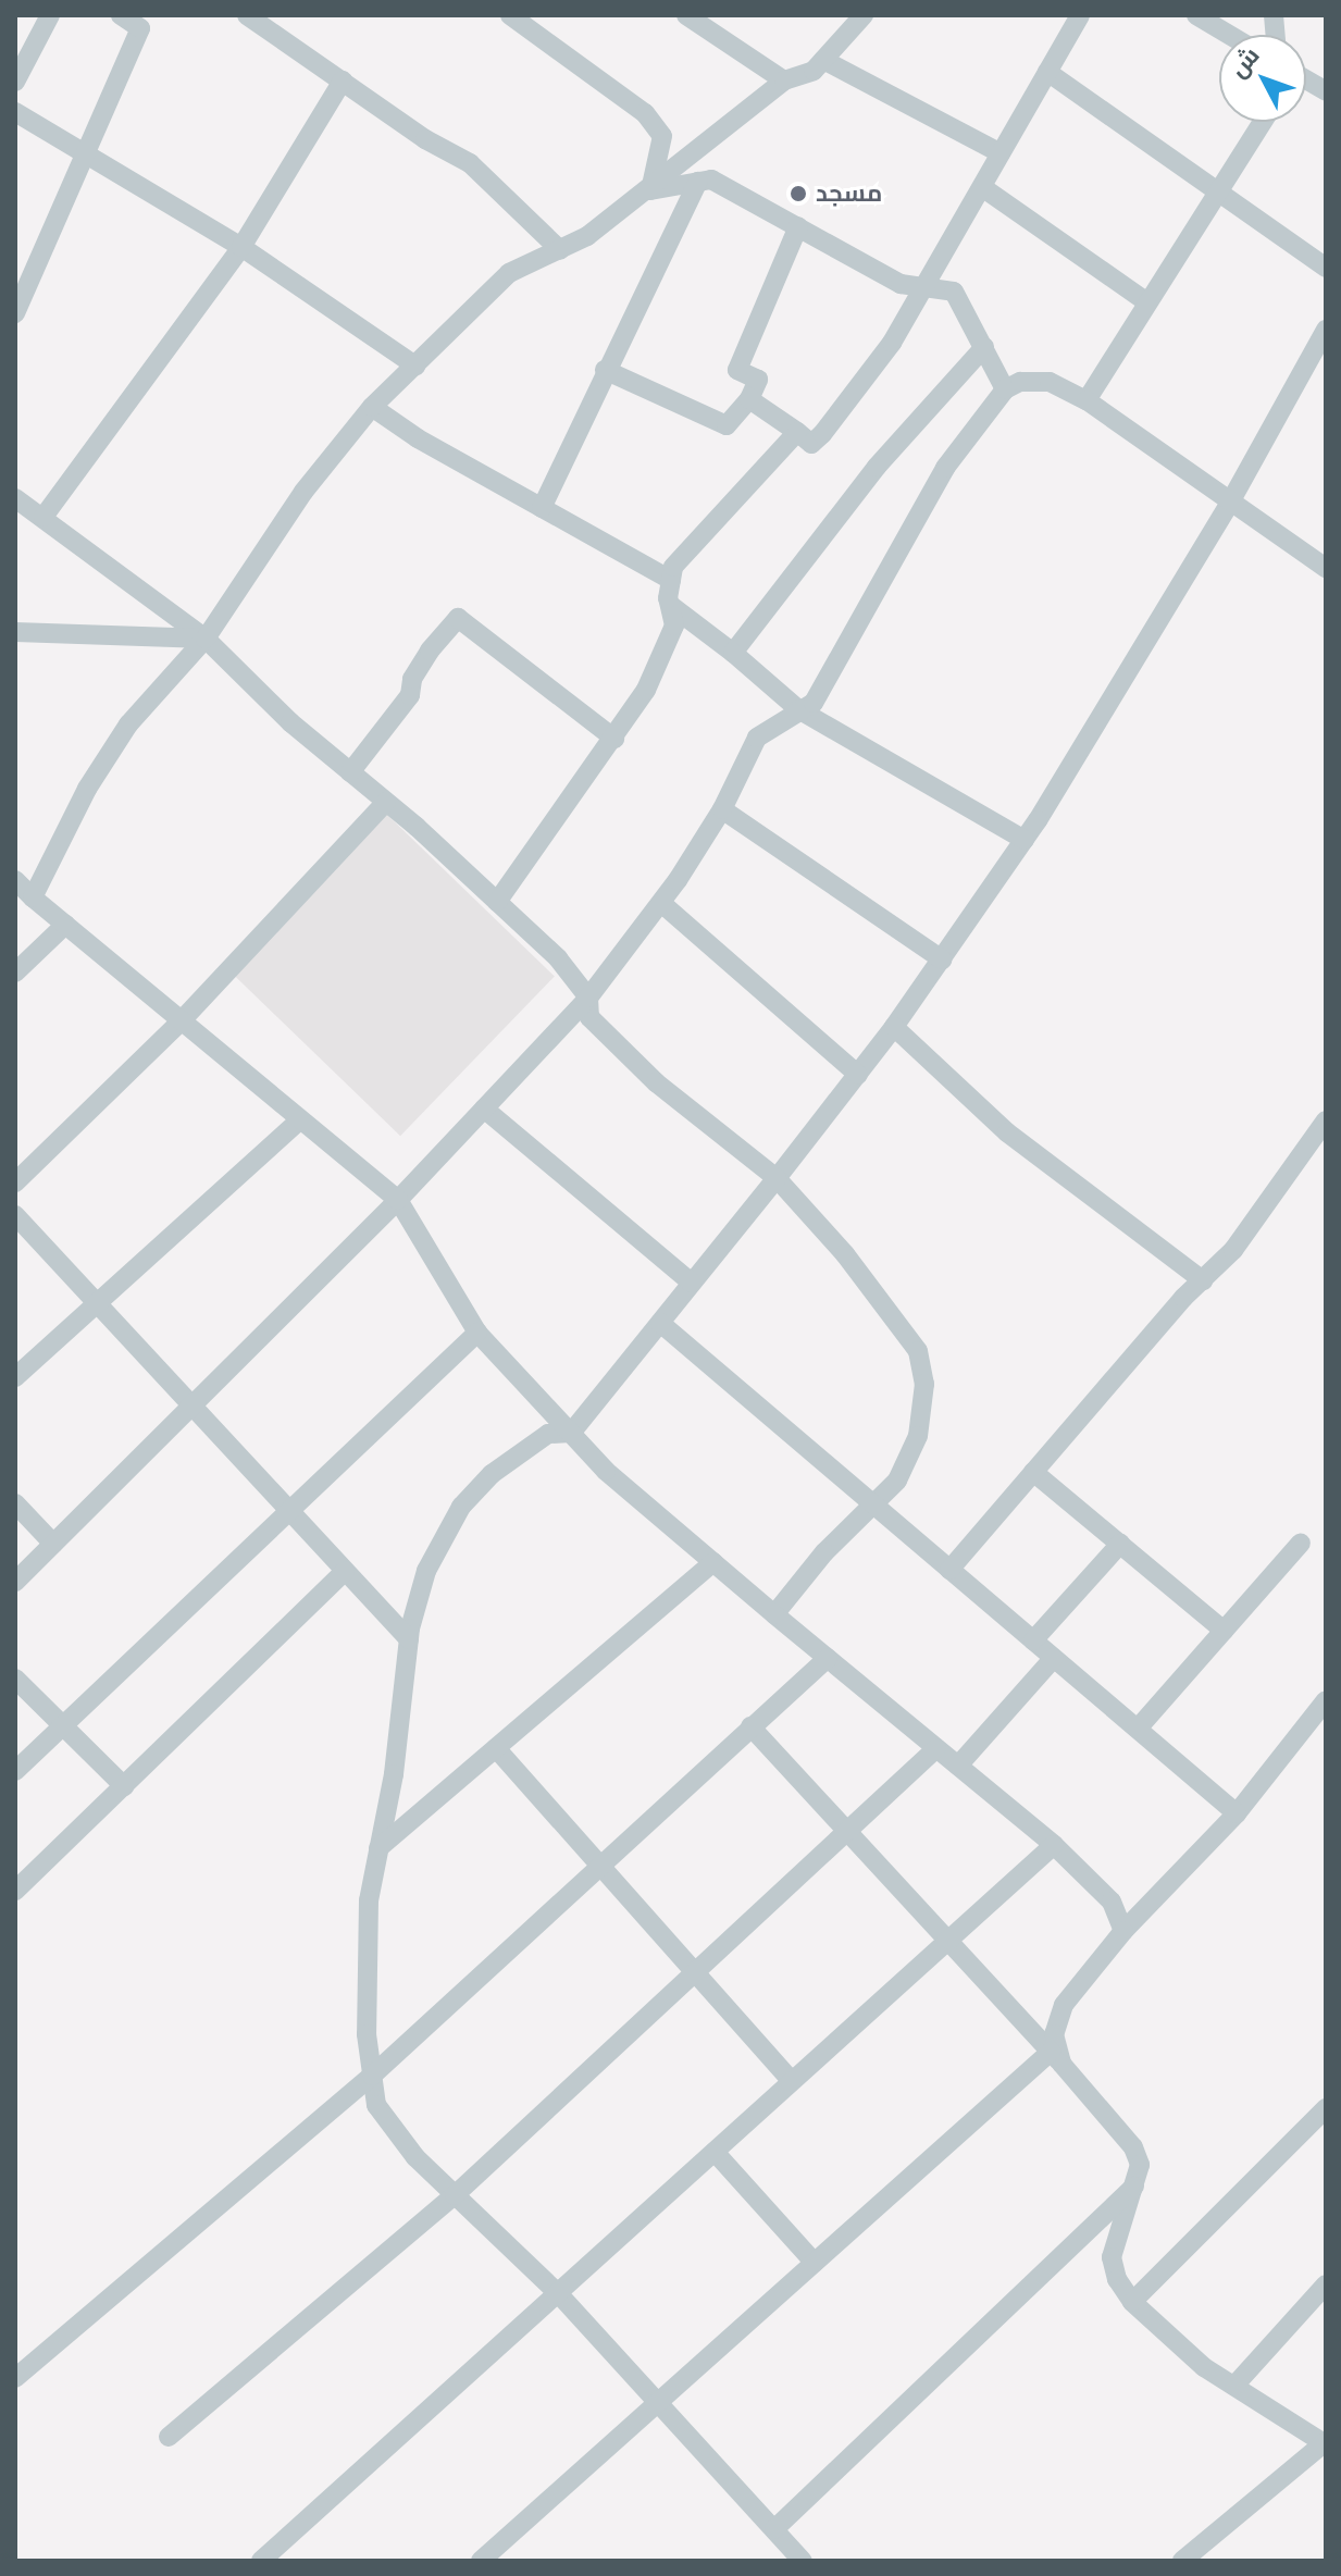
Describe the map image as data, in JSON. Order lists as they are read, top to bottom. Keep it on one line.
{"places":["مسجد"],"north":"top left"}
